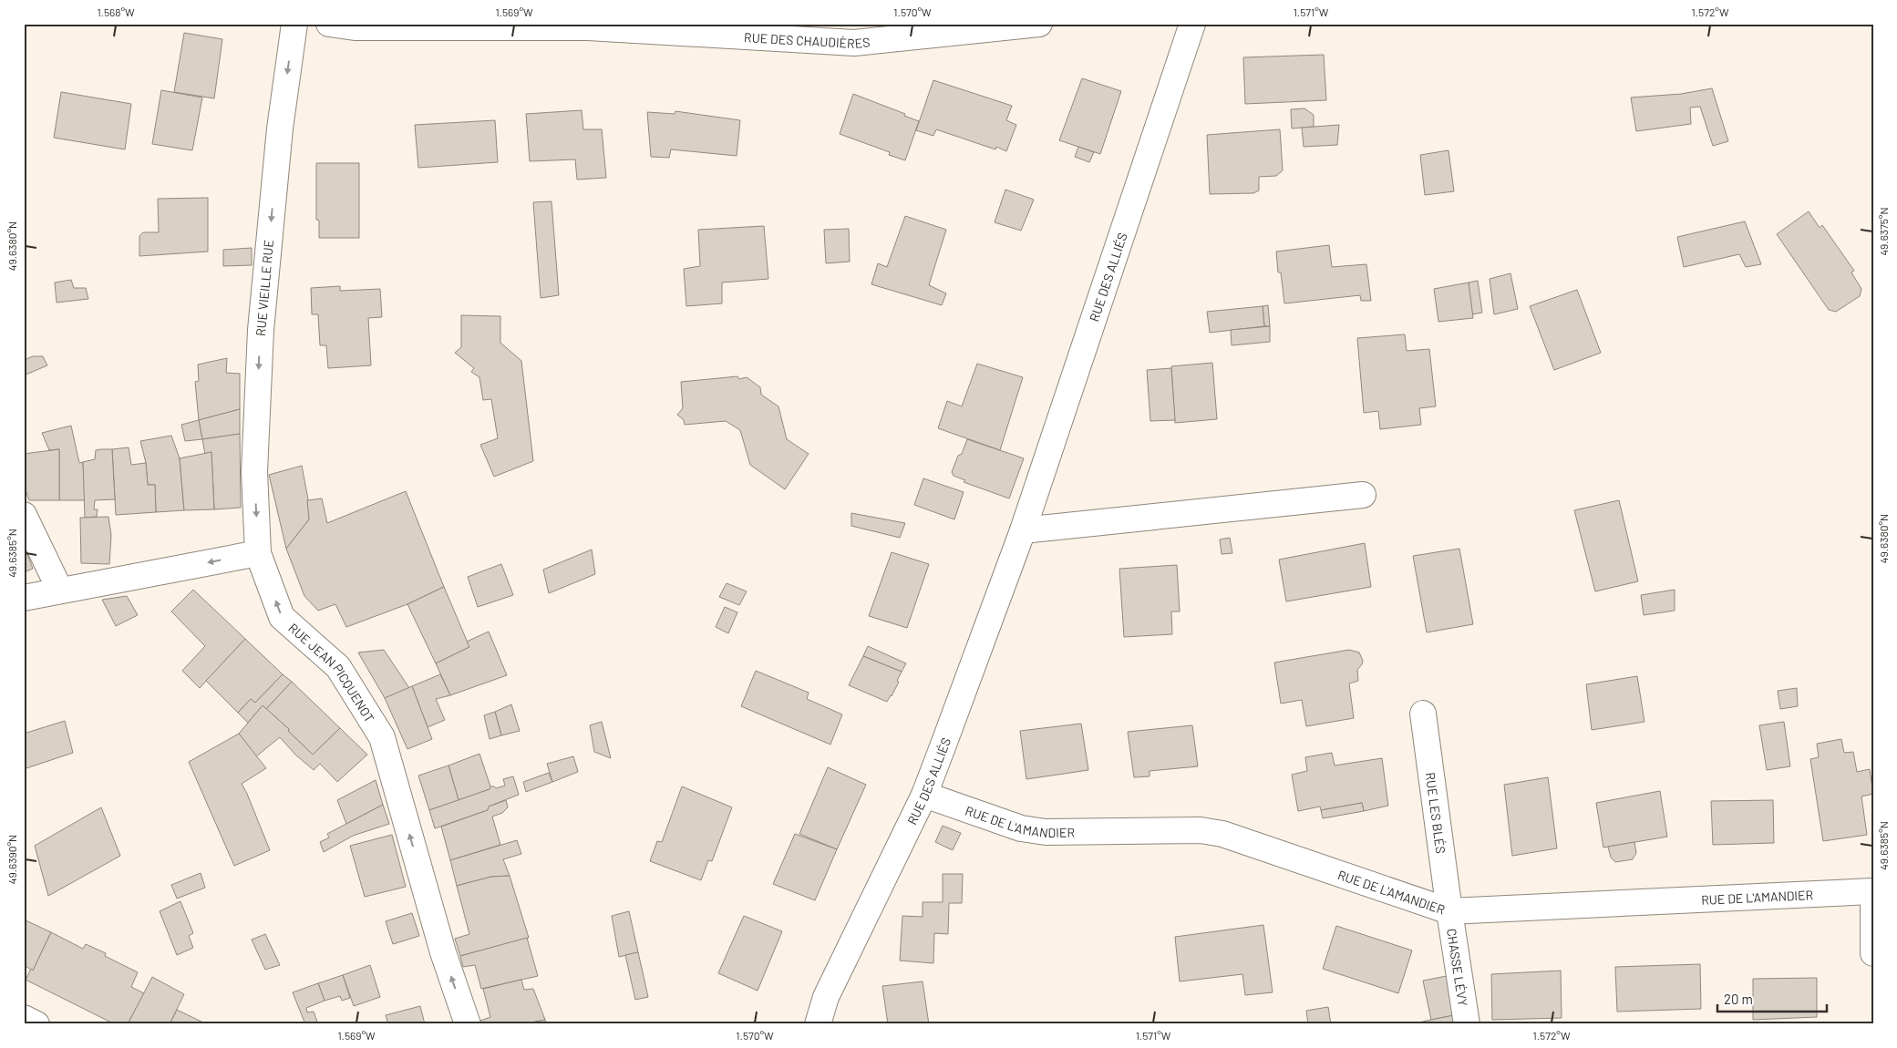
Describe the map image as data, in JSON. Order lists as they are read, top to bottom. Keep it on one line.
{"streets":{"street":["RUE DES CHAUDIÈRES","RUE DES ALLIÉS","RUE VIEILLE RUE","RUE JEAN PICQUENOT","RUE LES BLÉS","RUE DE L'AMANDIER","CHASSE LÉVY"]},"crossings":[["RUE DES ALLIÉS","RUE DE L'AMANDIER"],["RUE VIEILLE RUE","RUE JEAN PICQUENOT"],["RUE LES BLÉS","RUE DE L'AMANDIER"],["RUE LES BLÉS","CHASSE LÉVY"],["RUE DE L'AMANDIER","CHASSE LÉVY"]],"one_way":["RUE VIEILLE RUE","RUE JEAN PICQUENOT"],"scale_bar":"20 m","coordinates":["1.568°W","1.569°W","1.570°W","1.571°W","1.572°W","49.6375°N","49.6380°N","49.6385°N","49.6390°N"]}
